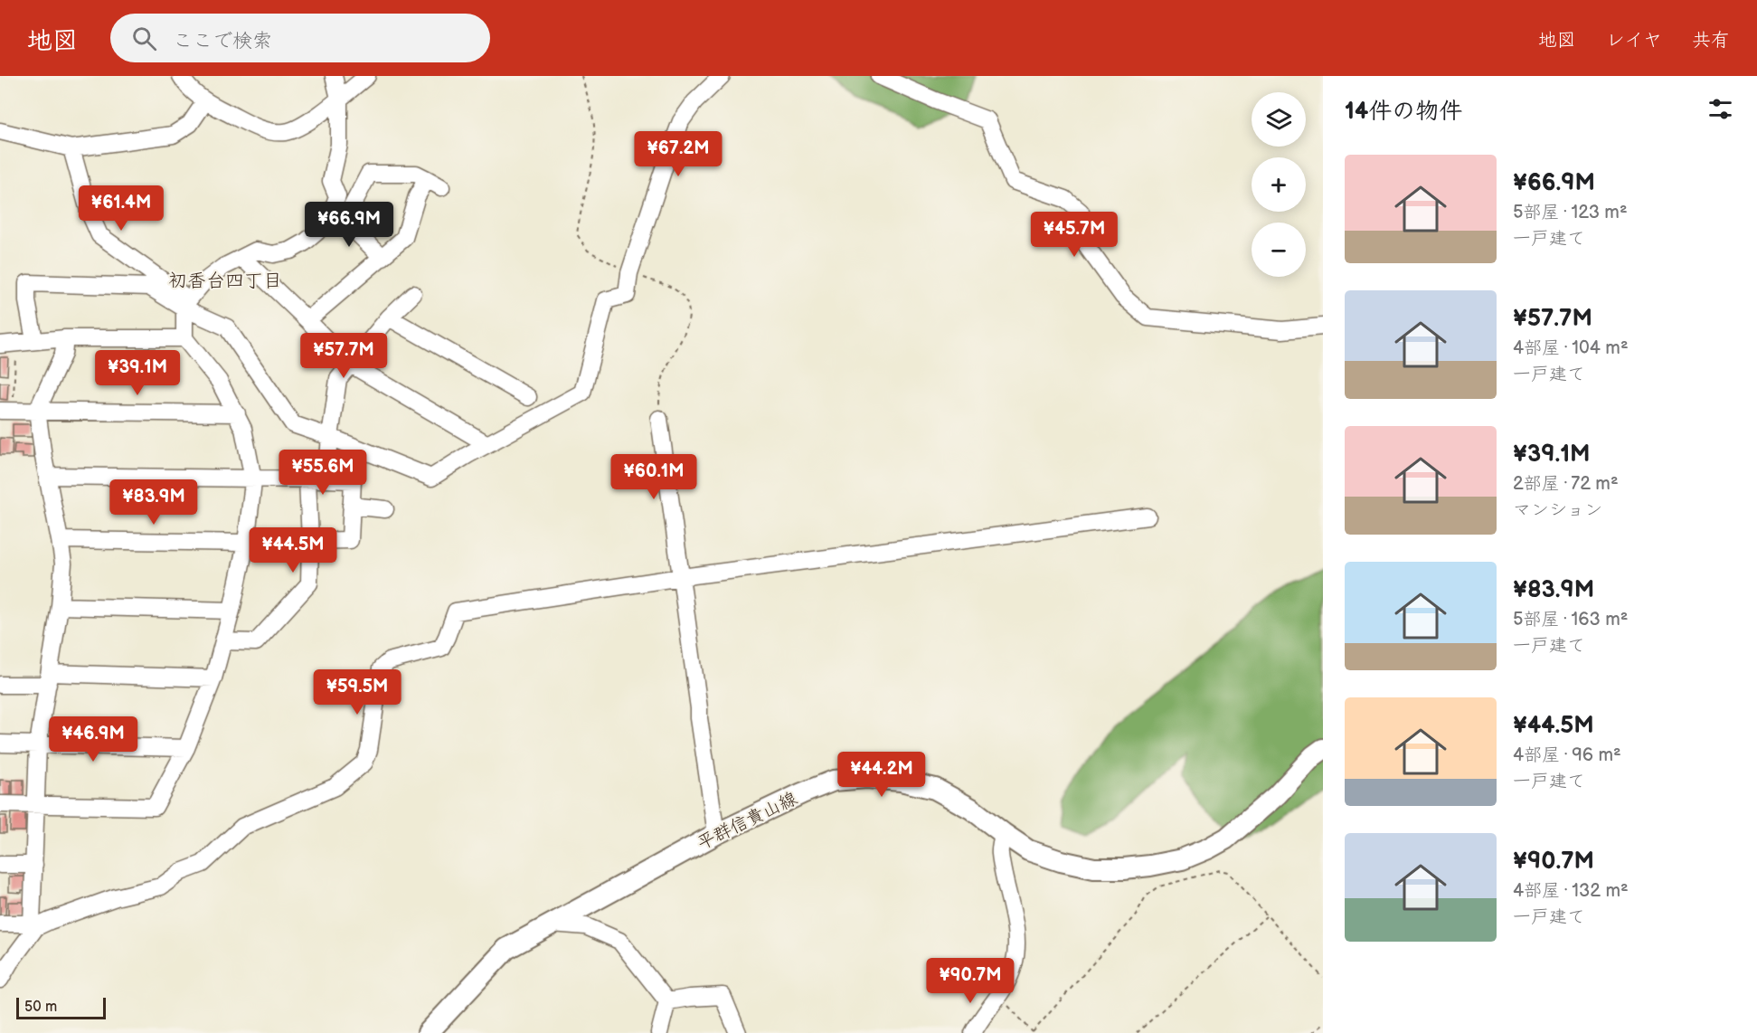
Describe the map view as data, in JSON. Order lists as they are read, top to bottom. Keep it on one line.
{"streets":{"main road":["平群信貴山線"]},"districts":["初香台四丁目"],"scale_bar":"50 m","page":{"header":"地図","search":"ここで検索","nav":["地図","レイヤ","共有"],"heading":"14件の物件","map_buttons":["+","−"],"price":["¥67.2M","¥61.4M","¥66.9M","¥45.7M","¥57.7M","¥39.1M","¥55.6M","¥60.1M","¥83.9M","¥44.5M","¥59.5M","¥46.9M","¥44.2M","¥90.7M"],"list":[{"name":"¥66.9M","note":"5部屋 · 123 m² · 一戸建て"},{"name":"¥57.7M","note":"4部屋 · 104 m² · 一戸建て"},{"name":"¥39.1M","note":"2部屋 · 72 m² · マンション"},{"name":"¥83.9M","note":"5部屋 · 163 m² · 一戸建て"},{"name":"¥44.5M","note":"4部屋 · 96 m² · 一戸建て"},{"name":"¥90.7M","note":"4部屋 · 132 m² · 一戸建て"}],"scale":"50 m"}}
